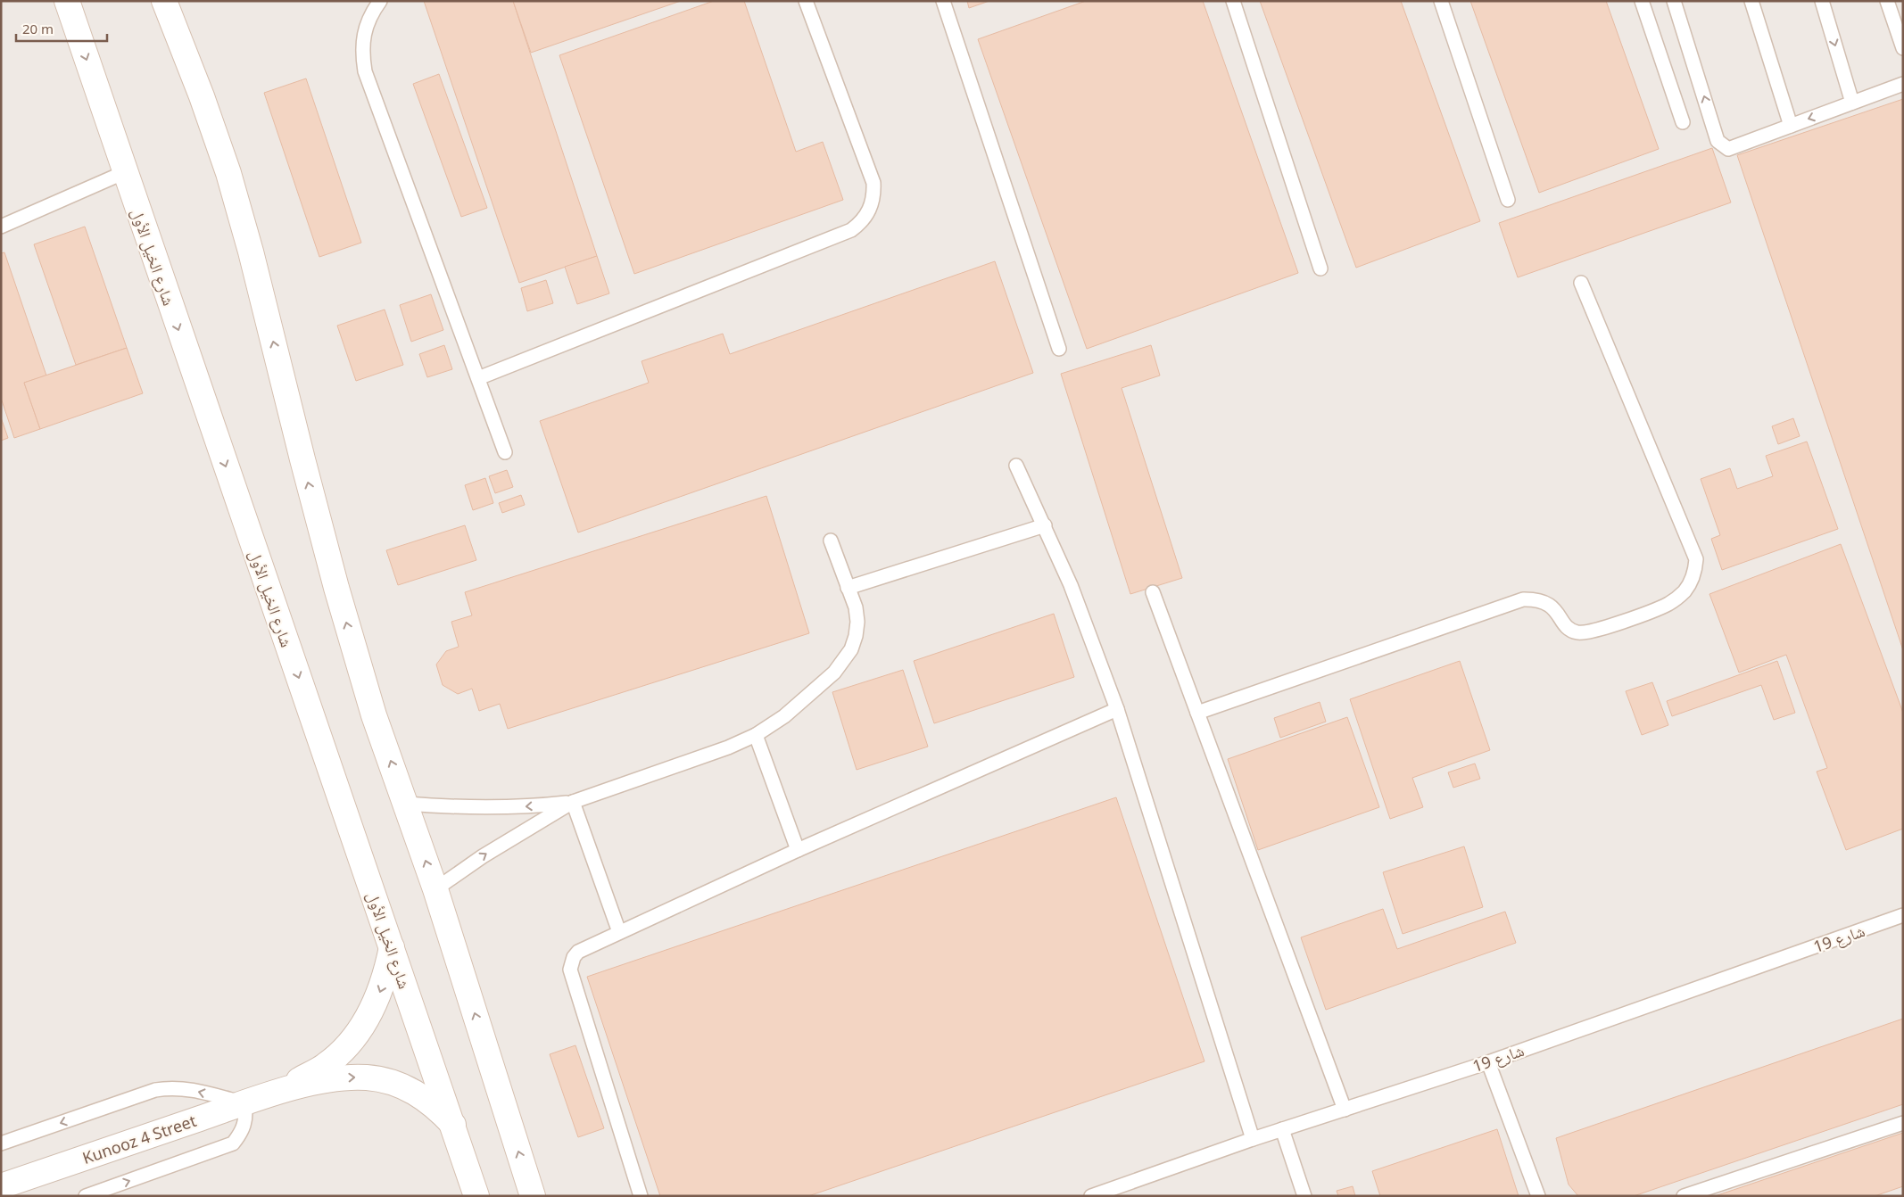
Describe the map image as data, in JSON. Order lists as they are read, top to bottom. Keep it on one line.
{"streets":{"main road":["شارع الخيل الأول","Kunooz 4 Street"],"lane":["شارع 19"]},"crossings":[["شارع الخيل الأول","Kunooz 4 Street"]],"scale_bar":"20 m"}
